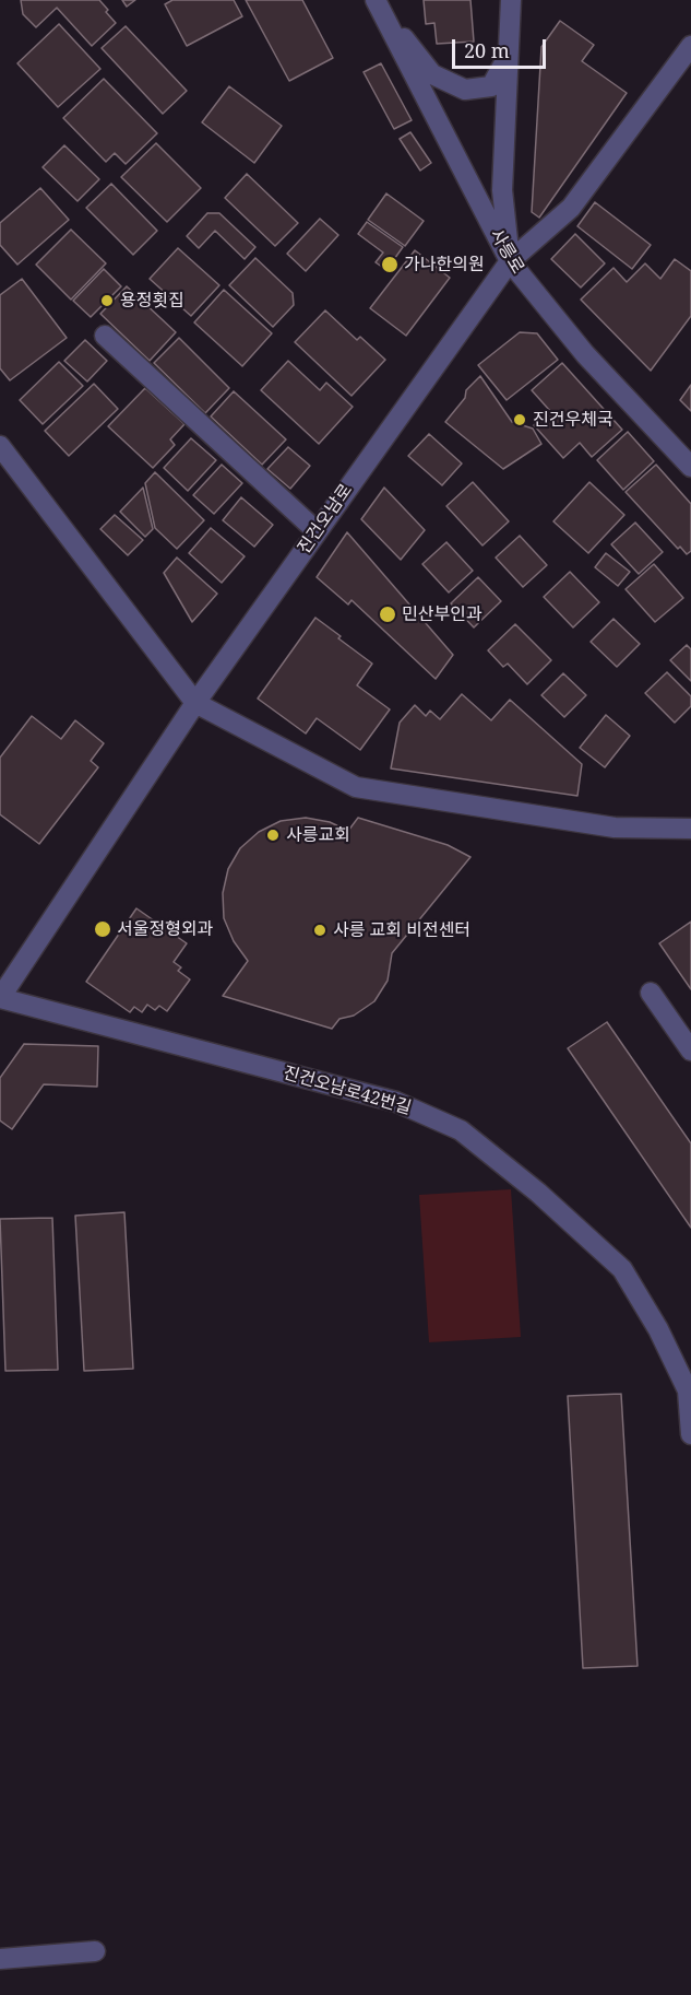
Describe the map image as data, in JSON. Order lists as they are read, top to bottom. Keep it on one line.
{"streets":{"street":["사릉로","진건오남로","진건오남로42번길"]},"crossings":[["사릉로","진건오남로"],["진건오남로","진건오남로42번길"]],"places":["가나한의원","용정횟집","진건우체국","민산부인과","사릉교회","서울정형외과","사릉 교회 비전센터"],"scale_bar":"20 m"}
